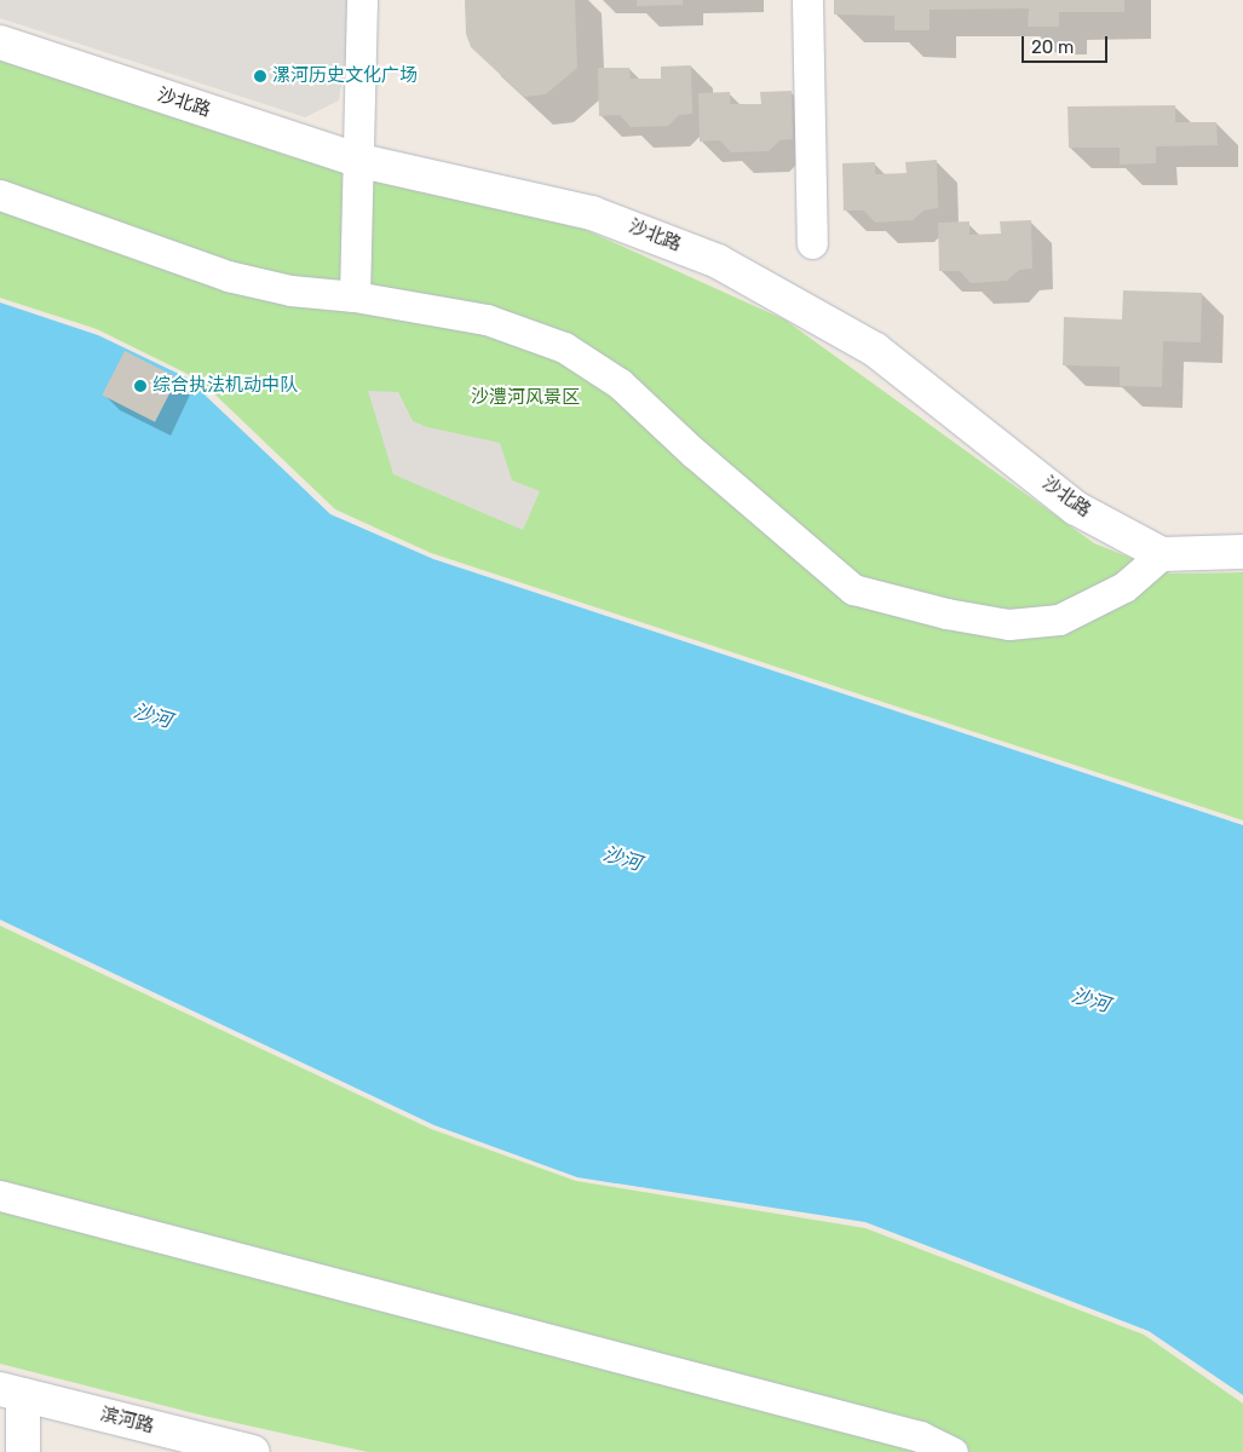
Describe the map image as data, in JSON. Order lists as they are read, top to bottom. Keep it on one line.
{"streets":{"street":["沙北路","滨河路"]},"water":["沙河"],"parks":["沙澧河风景区"],"places":["漯河历史文化广场","综合执法机动中队"],"scale_bar":"20 m"}
